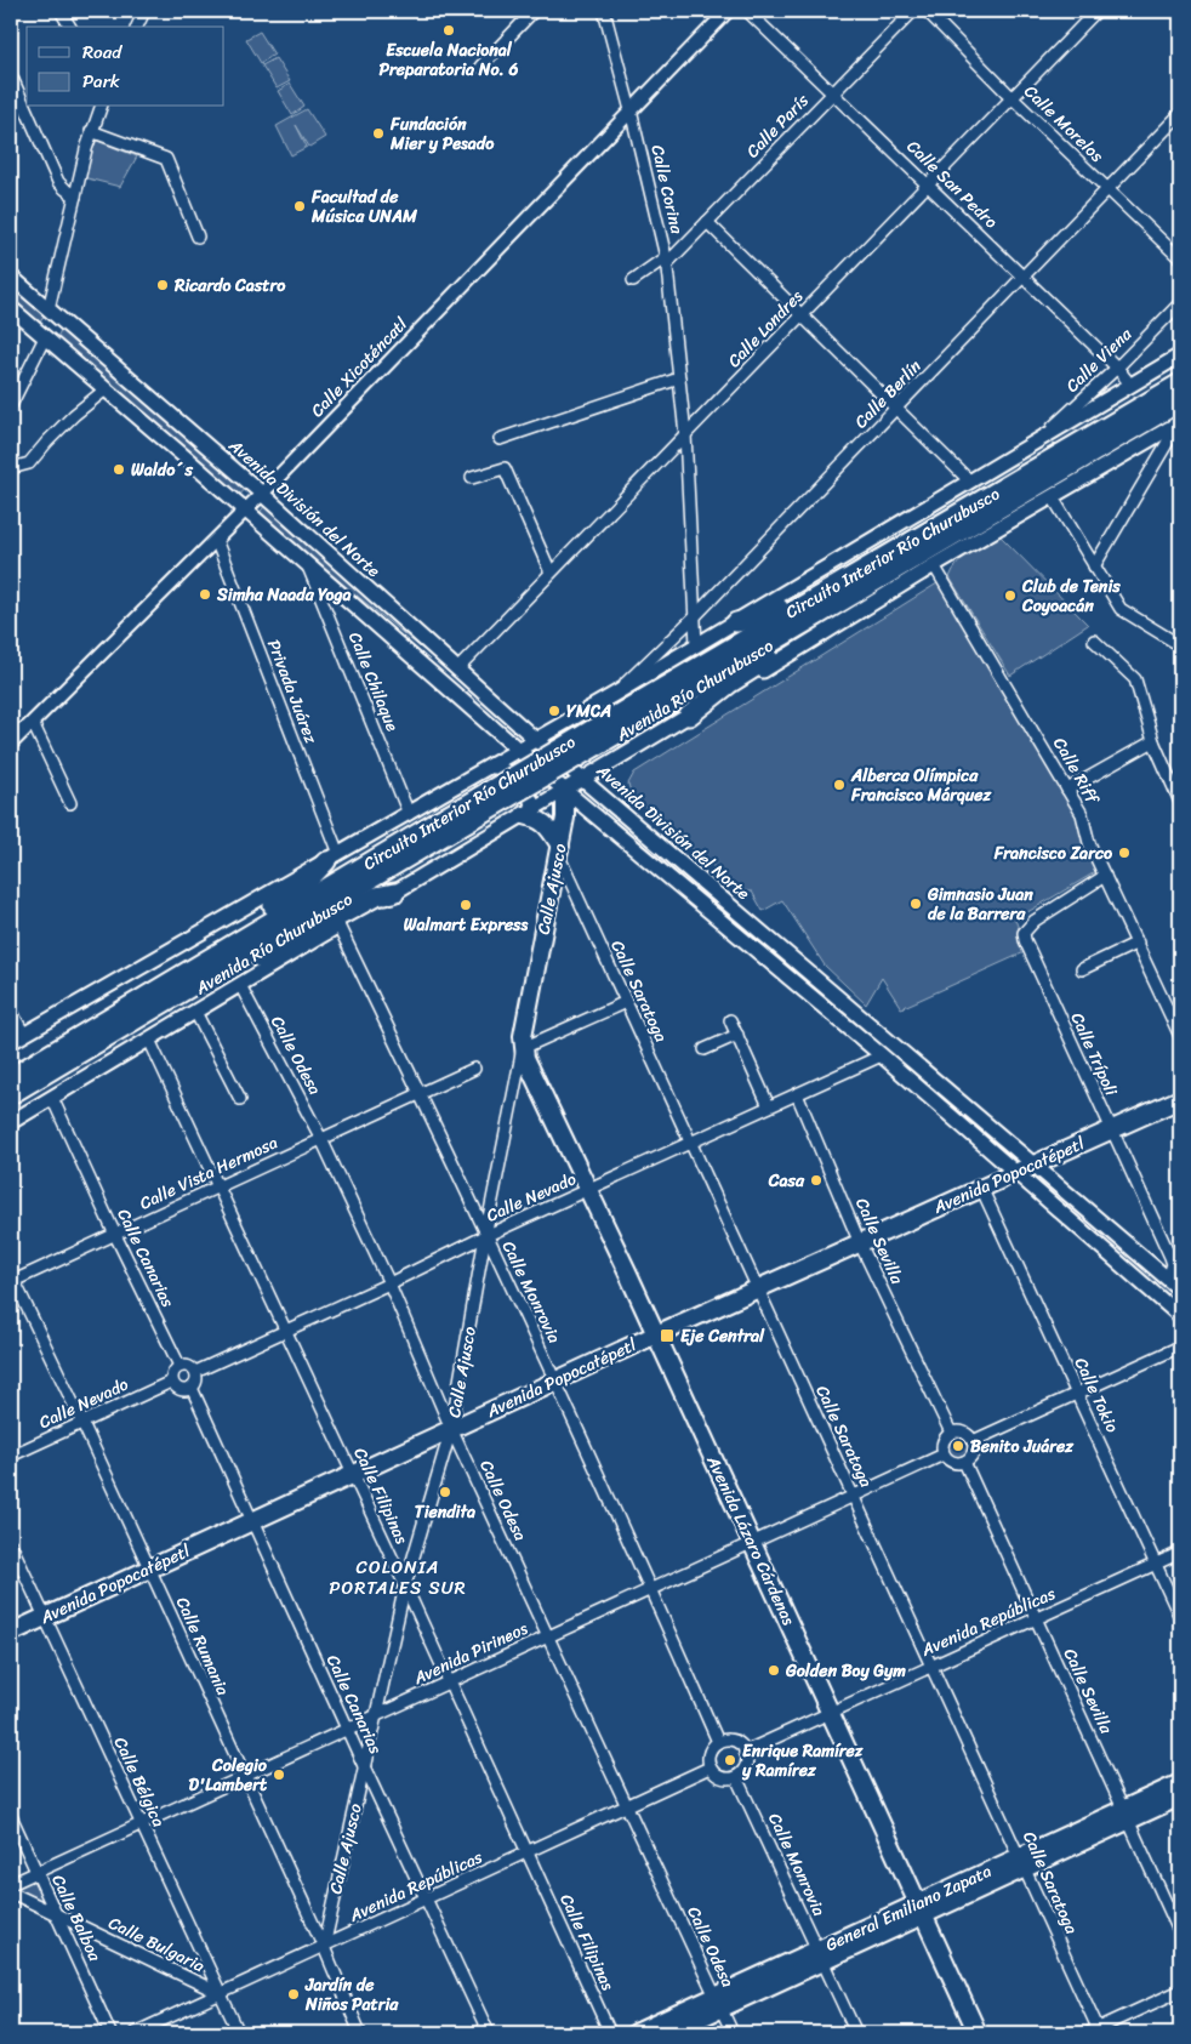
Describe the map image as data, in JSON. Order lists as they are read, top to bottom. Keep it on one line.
{"streets":{"highway":["Circuito Interior Río Churubusco"],"main road":["Avenida División del Norte","Avenida Río Churubusco","Calle Ajusco","Avenida Popocatépetl","Avenida Lázaro Cárdenas","General Emiliano Zapata"],"street":["Calle Morelos","Calle París","Calle San Pedro","Calle Corina","Calle Londres","Calle Viena","Calle Xicoténcatl","Calle Berlín","Calle Chilaque","Privada Juárez","Calle Riff","Calle Saratoga","Calle Trípoli","Calle Odesa","Calle Vista Hermosa","Calle Nevado","Calle Sevilla","Calle Canarias","Calle Monrovia","Calle Tokio","Calle Filipinas","Avenida Repúblicas","Calle Rumania","Avenida Pirineos","Calle Bélgica","Calle Balboa","Calle Bulgaria"]},"crossings":[["Calle Morelos","Calle Londres"],["Calle Morelos","Calle Berlín"],["Calle París","Calle San Pedro"],["Calle París","Calle Corina"],["Calle San Pedro","Calle Londres"],["Calle San Pedro","Calle Viena"],["Calle San Pedro","Calle Berlín"],["Calle Corina","Calle Londres"],["Calle Corina","Calle Xicoténcatl"],["Calle Corina","Calle Berlín"],["Calle Londres","Avenida División del Norte"],["Calle Xicoténcatl","Avenida División del Norte"],["Calle Xicoténcatl","Privada Juárez"],["Avenida División del Norte","Avenida Río Churubusco"],["Avenida División del Norte","Calle Trípoli"],["Avenida División del Norte","Avenida Popocatépetl"],["Avenida Río Churubusco","Calle Riff"],["Avenida Río Churubusco","Calle Ajusco"],["Avenida Río Churubusco","Calle Odesa"],["Avenida Río Churubusco","Calle Canarias"],["Avenida Río Churubusco","Calle Monrovia"],["Avenida Río Churubusco","Calle Filipinas"],["Calle Riff","Calle Trípoli"],["Calle Ajusco","Calle Saratoga"],["Calle Ajusco","Calle Odesa"],["Calle Ajusco","Avenida Popocatépetl"],["Calle Ajusco","Calle Nevado"],["Calle Ajusco","Calle Canarias"],["Calle Ajusco","Calle Monrovia"],["Calle Ajusco","Calle Filipinas"],["Calle Ajusco","Avenida Lázaro Cárdenas"],["Calle Ajusco","Avenida Repúblicas"],["Calle Ajusco","Calle Rumania"],["Calle Ajusco","Avenida Pirineos"],["Calle Saratoga","Avenida Popocatépetl"],["Calle Saratoga","Calle Nevado"],["Calle Saratoga","Avenida Repúblicas"],["Calle Saratoga","Avenida Pirineos"],["Calle Saratoga","General Emiliano Zapata"],["Calle Trípoli","Avenida Popocatépetl"],["Calle Odesa","Calle Vista Hermosa"],["Calle Odesa","Avenida Popocatépetl"],["Calle Odesa","Calle Nevado"],["Calle Odesa","Avenida Repúblicas"],["Calle Odesa","Avenida Pirineos"],["Calle Odesa","General Emiliano Zapata"],["Calle Vista Hermosa","Calle Canarias"],["Calle Vista Hermosa","Calle Monrovia"],["Calle Vista Hermosa","Calle Filipinas"],["Calle Vista Hermosa","Calle Rumania"],["Avenida Popocatépetl","Calle Sevilla"],["Avenida Popocatépetl","Calle Canarias"],["Avenida Popocatépetl","Calle Monrovia"],["Avenida Popocatépetl","Calle Tokio"],["Avenida Popocatépetl","Calle Filipinas"],["Avenida Popocatépetl","Avenida Lázaro Cárdenas"],["Avenida Popocatépetl","Calle Rumania"],["Avenida Popocatépetl","Calle Bélgica"],["Calle Nevado","Calle Sevilla"],["Calle Nevado","Calle Canarias"],["Calle Nevado","Calle Monrovia"],["Calle Nevado","Calle Filipinas"],["Calle Nevado","Avenida Lázaro Cárdenas"],["Calle Nevado","Calle Rumania"],["Calle Sevilla","Avenida Repúblicas"],["Calle Sevilla","Avenida Pirineos"],["Calle Sevilla","General Emiliano Zapata"],["Calle Canarias","Avenida Repúblicas"],["Calle Canarias","Avenida Pirineos"],["Calle Monrovia","Avenida Repúblicas"],["Calle Monrovia","Avenida Pirineos"],["Calle Monrovia","General Emiliano Zapata"],["Calle Tokio","Avenida Repúblicas"],["Calle Filipinas","Avenida Repúblicas"],["Calle Filipinas","Avenida Pirineos"],["Avenida Lázaro Cárdenas","Avenida Repúblicas"],["Avenida Lázaro Cárdenas","Avenida Pirineos"],["Avenida Lázaro Cárdenas","General Emiliano Zapata"],["Avenida Repúblicas","Calle Rumania"],["Avenida Repúblicas","Calle Bélgica"],["Avenida Repúblicas","Calle Bulgaria"],["Calle Rumania","Avenida Pirineos"],["Avenida Pirineos","Calle Bélgica"],["Avenida Pirineos","Calle Balboa"],["Calle Bélgica","Calle Bulgaria"],["Calle Balboa","Calle Bulgaria"]],"districts":["COLONIA PORTALES SUR"],"places":{"other":["Escuela Nacional Preparatoria No. 6","Fundación Mier y Pesado","Facultad de Música UNAM","Ricardo Castro","Waldo´s","Simha Naada Yoga","Club de Tenis Coyoacán","YMCA","Alberca Olímpica Francisco Márquez","Francisco Zarco","Gimnasio Juan de la Barrera","Walmart Express","Casa","Benito Juárez","Tiendita","Golden Boy Gym","Enrique Ramírez y Ramírez","Colegio D'Lambert","Jardín de Niños Patria"],"transit":["Eje Central"]},"legend":["Road","Park"]}
